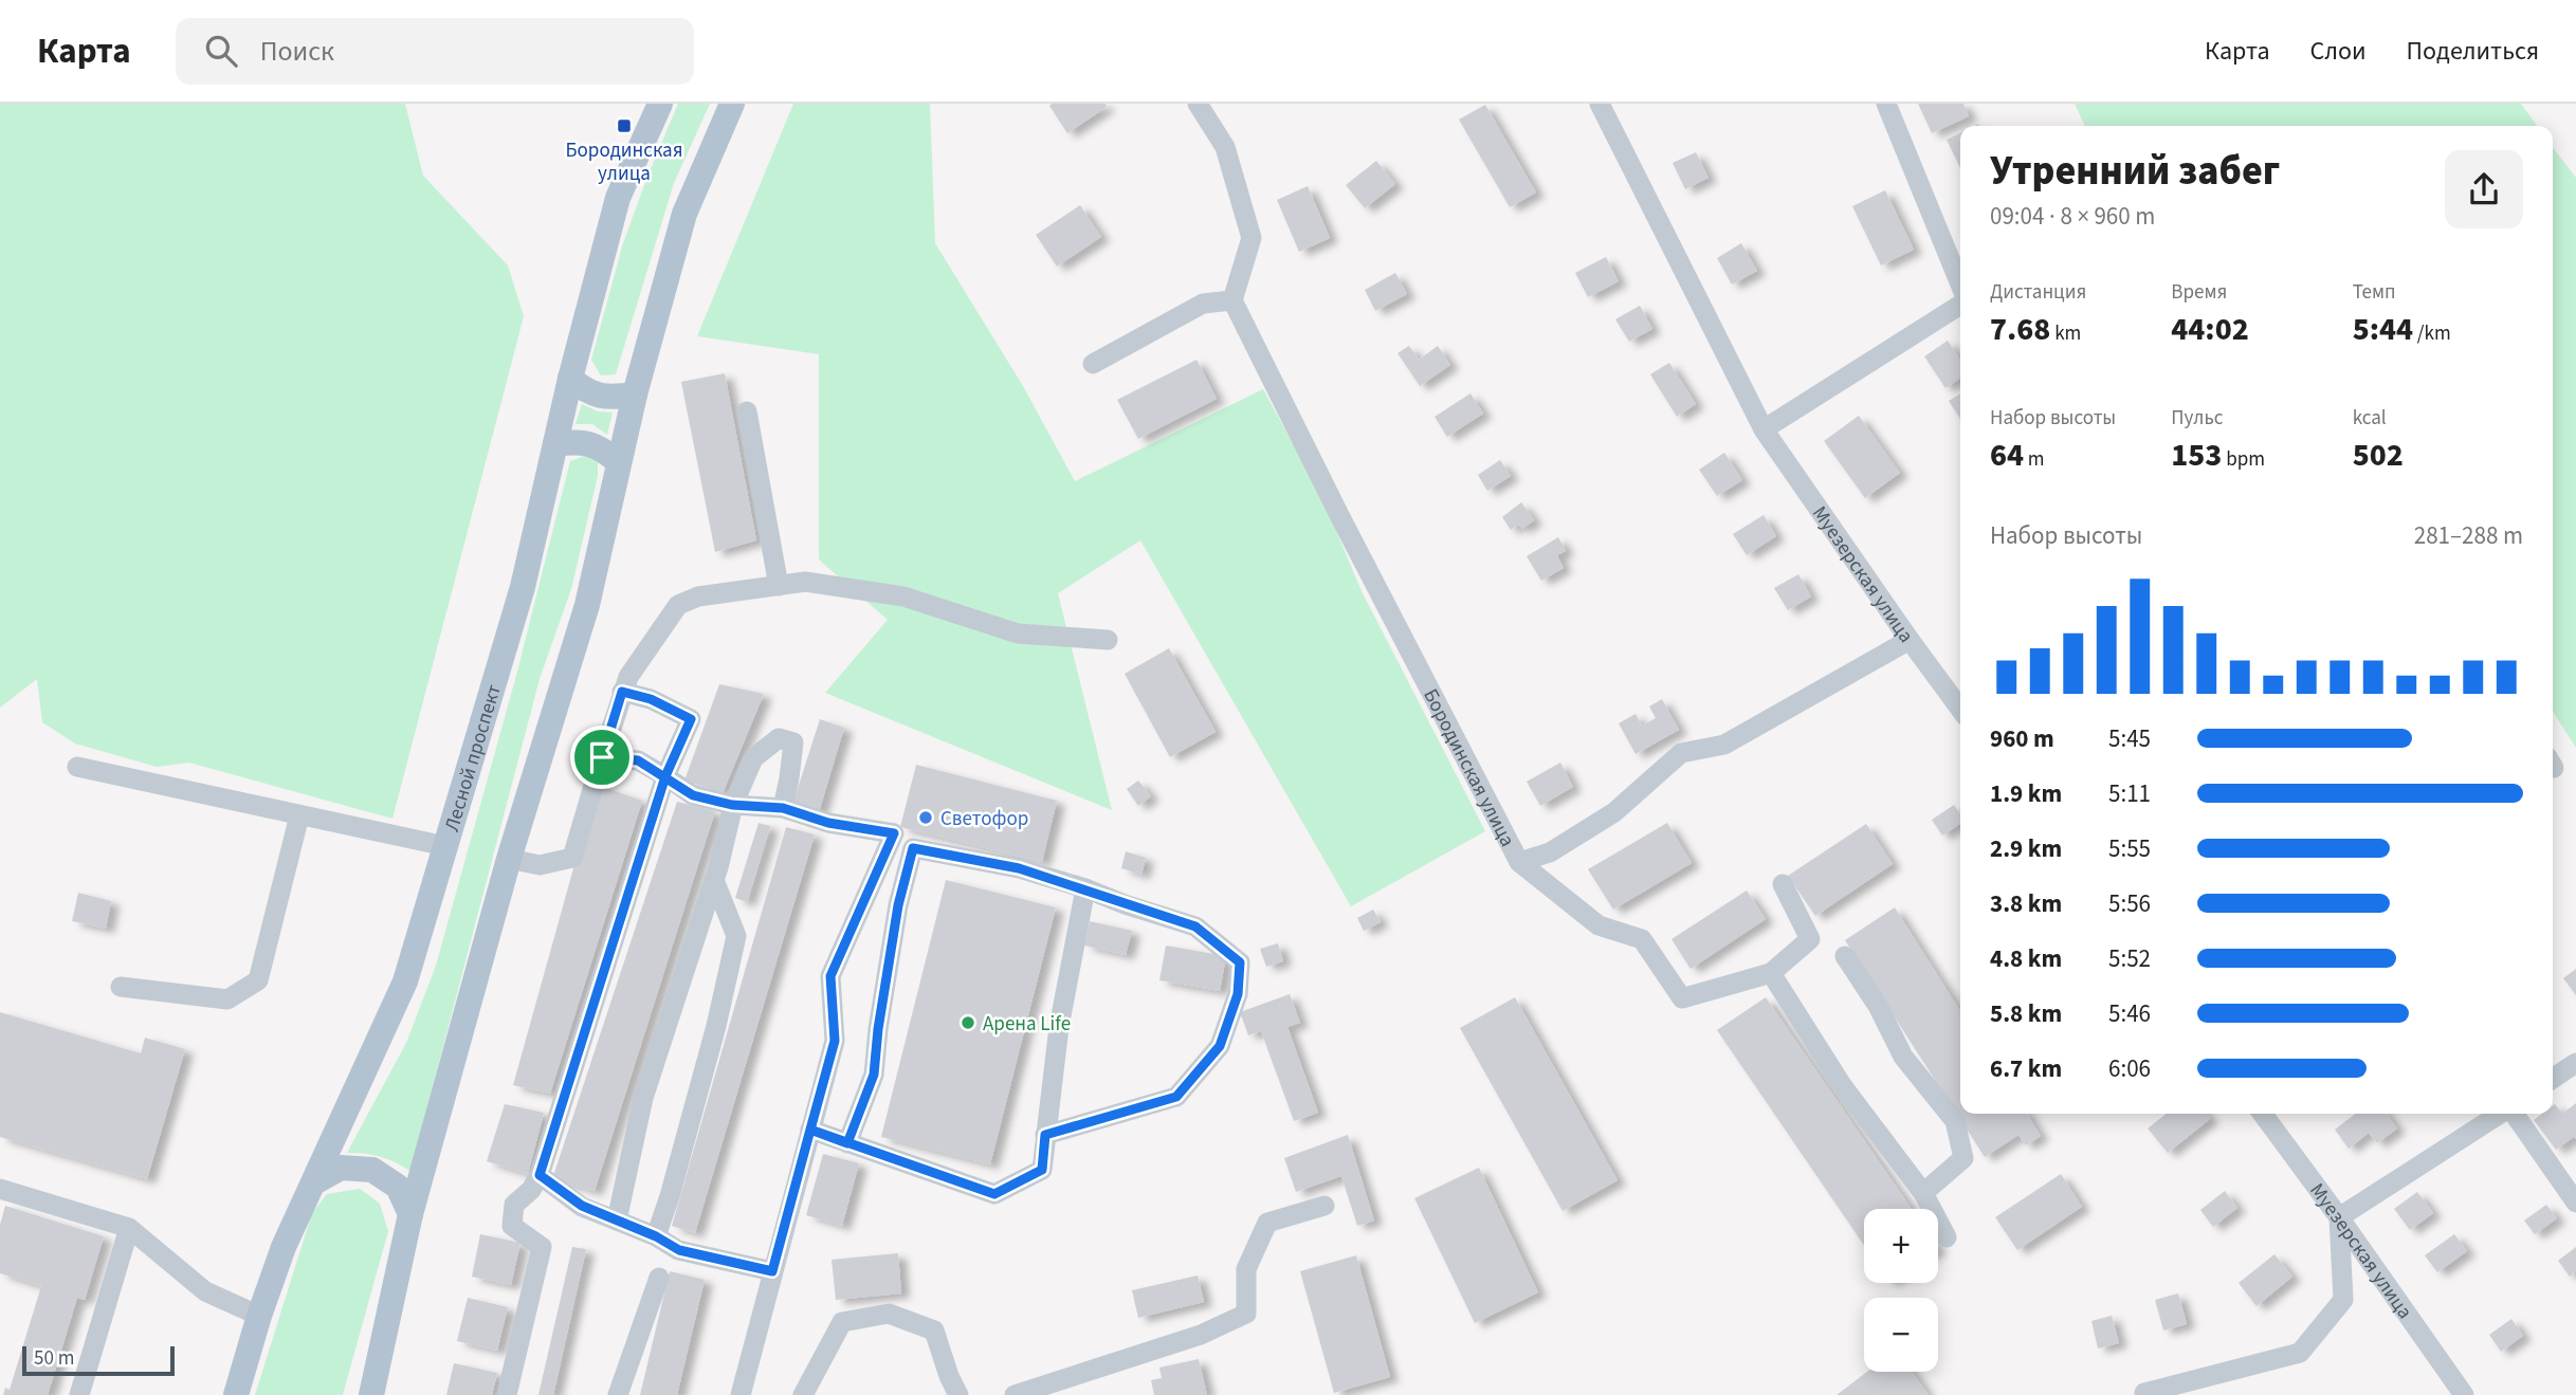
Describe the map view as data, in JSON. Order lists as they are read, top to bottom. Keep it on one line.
{"streets":{"main road":["Лесной проспект"],"street":["Муезерская улица","Бородинская улица"]},"places":{"transit":["Бородинская улица"],"other":["Светофор","Арена Life"]},"scale_bar":"50 m","page":{"header":"Карта","search":"Поиск","nav":["Карта","Слои","Поделиться"],"heading":["Утренний забег","09:04 · 8 × 960 m"],"stats":[["Дистанция","7.68 km"],["Время","44:02"],["Темп","5:44 /km"],["Набор высоты","64 m"],["Пульс","153 bpm"],["kcal","502"]],"chart":["Набор высоты","281–288 m"],"list":[{"name":"960 m","note":"5:45"},{"name":"1.9 km","note":"5:11"},{"name":"2.9 km","note":"5:55"},{"name":"3.8 km","note":"5:56"},{"name":"4.8 km","note":"5:52"},{"name":"5.8 km","note":"5:46"},{"name":"6.7 km","note":"6:06"}],"map_buttons":["+","−"],"scale":"50 m"}}
